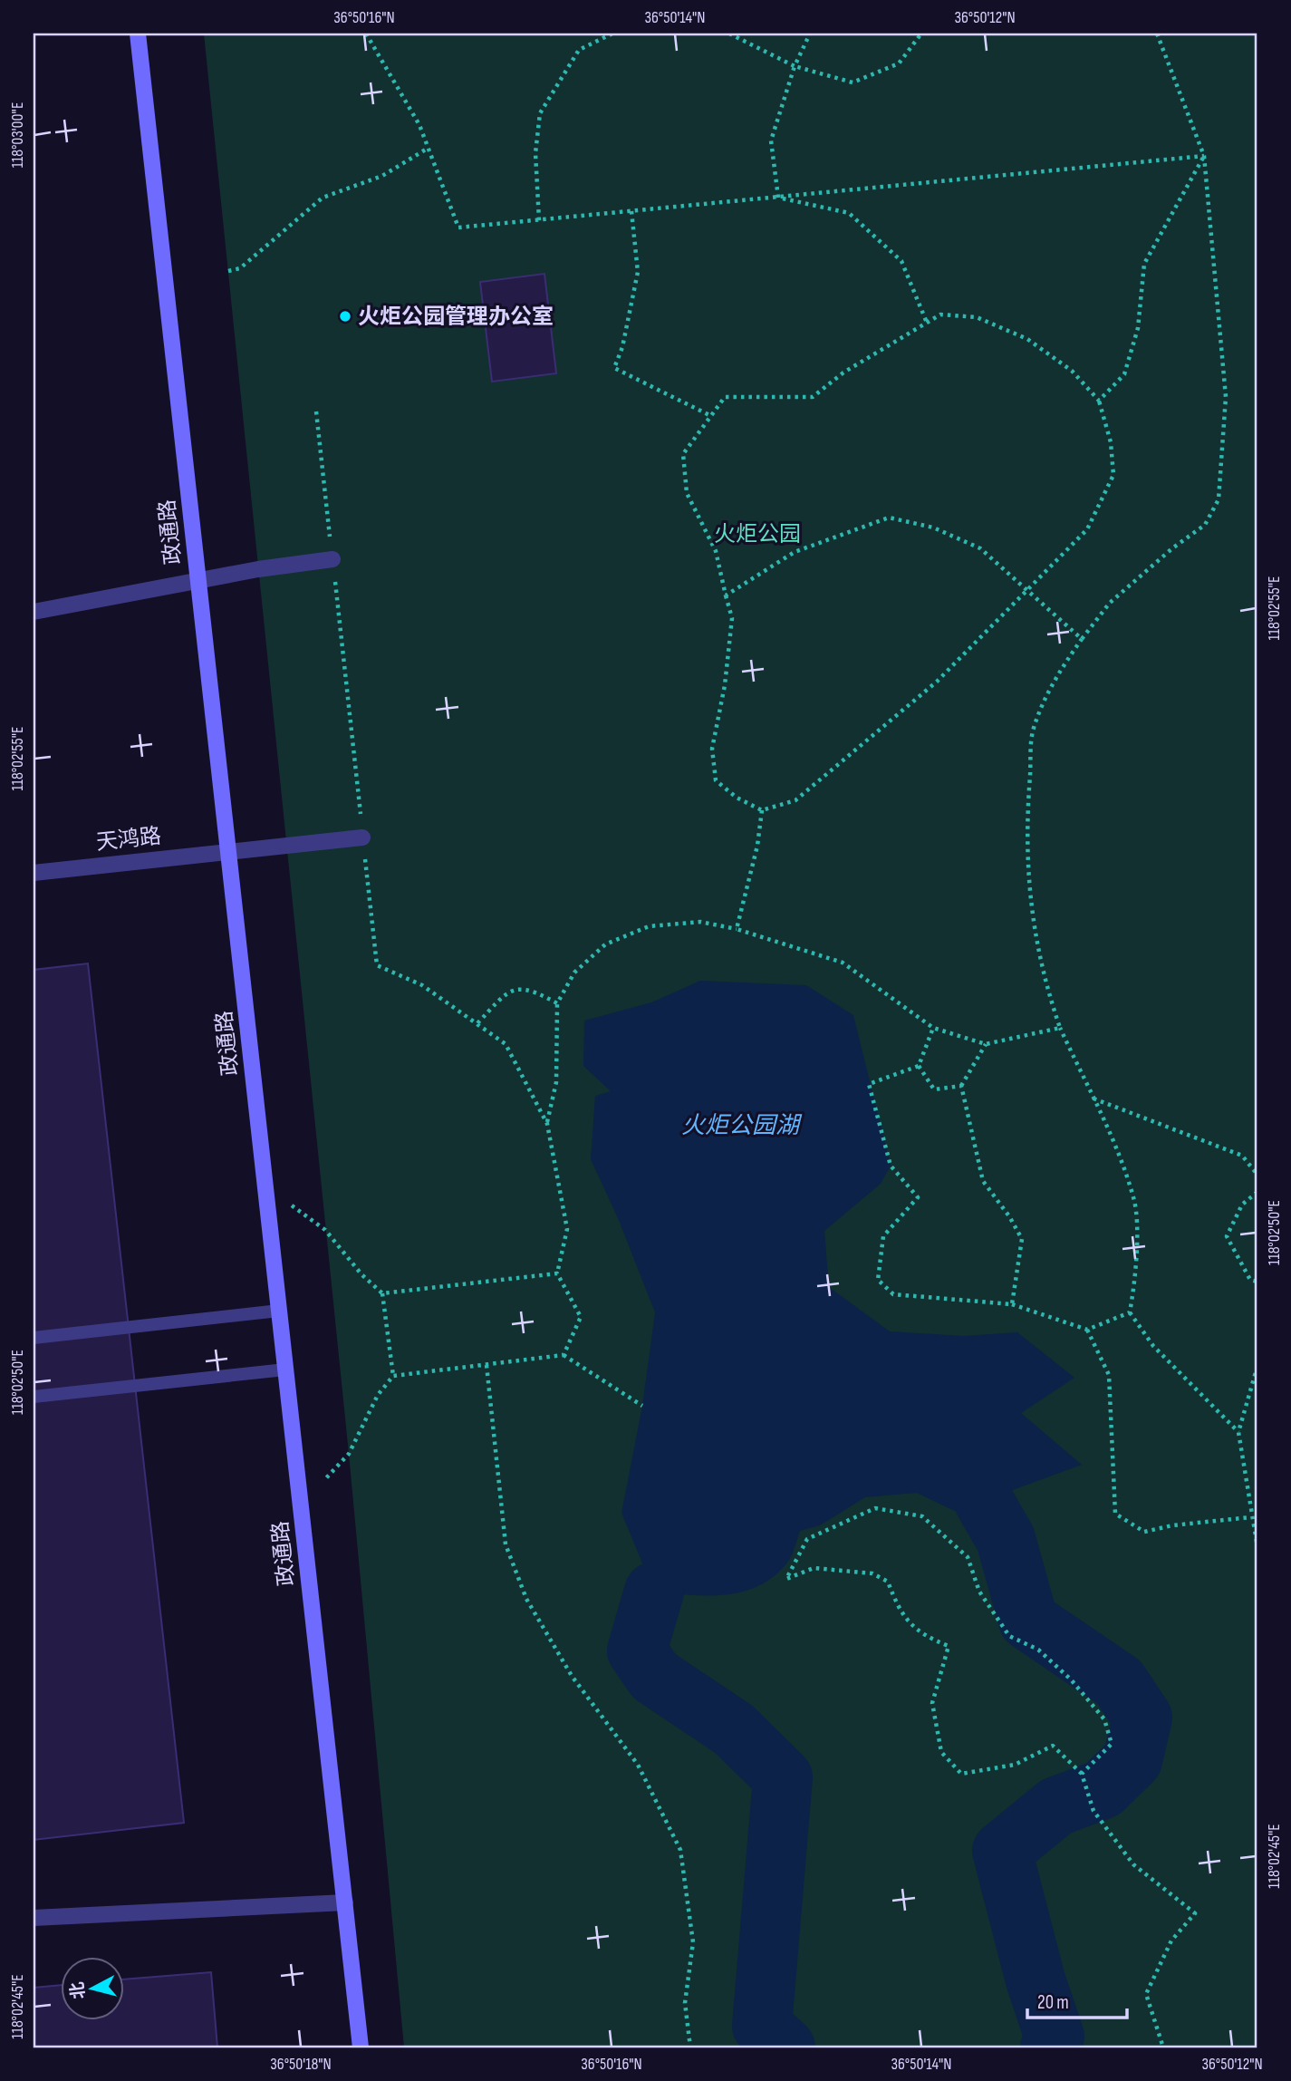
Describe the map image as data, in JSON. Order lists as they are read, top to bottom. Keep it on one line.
{"streets":{"street":["政通路","天鸿路"]},"crossings":[["政通路","天鸿路"]],"water":["火炬公园湖"],"parks":["火炬公园"],"places":["火炬公园管理办公室"],"scale_bar":"20 m","north":"left","coordinates":["36°50'16\"N","36°50'14\"N","36°50'12\"N","118°03'00\"E","118°02'55\"E","118°02'50\"E","118°02'45\"E","36°50'18\"N"]}
